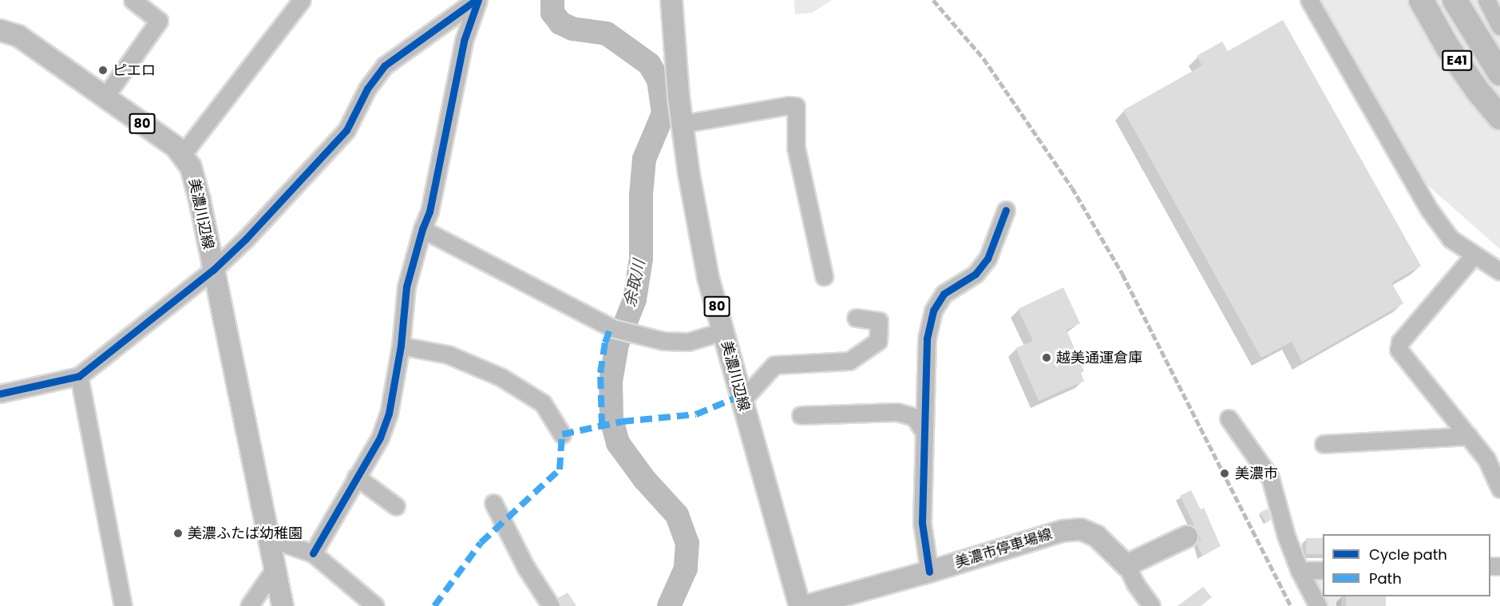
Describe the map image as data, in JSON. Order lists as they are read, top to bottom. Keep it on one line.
{"streets":{"highway":["E41"],"main road":["80","美濃川辺線","美濃市停車場線"]},"water":["余取川"],"places":["ピエロ","越美通運倉庫","美濃市","美濃ふたば幼稚園"],"legend":["Cycle path","Path"]}
